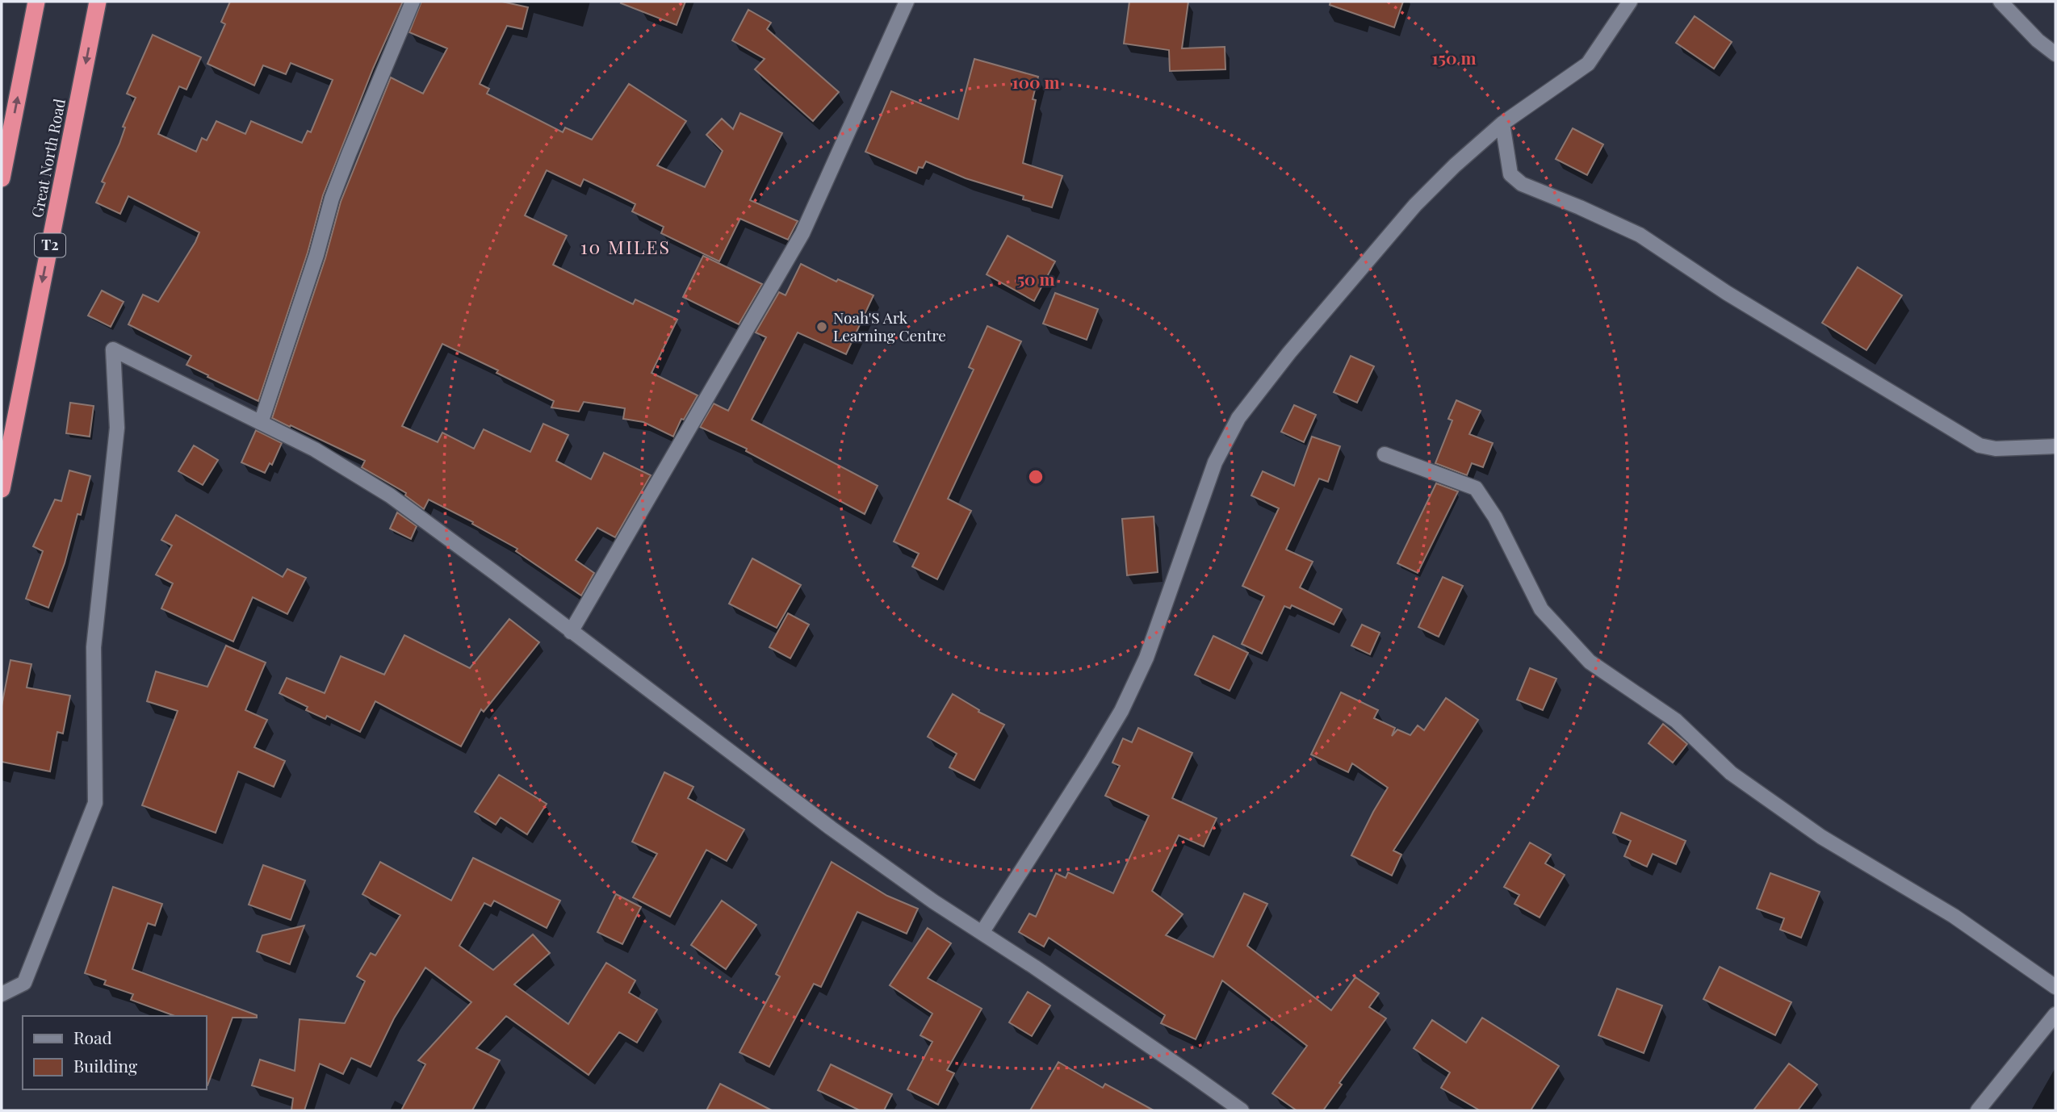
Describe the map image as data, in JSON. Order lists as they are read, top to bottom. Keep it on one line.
{"streets":{"highway":["Great North Road","T2"]},"districts":["10 MILES"],"places":["Noah'S Ark Learning Centre"],"legend":["Road","Building"],"rings":["150 m","100 m","50 m"]}
